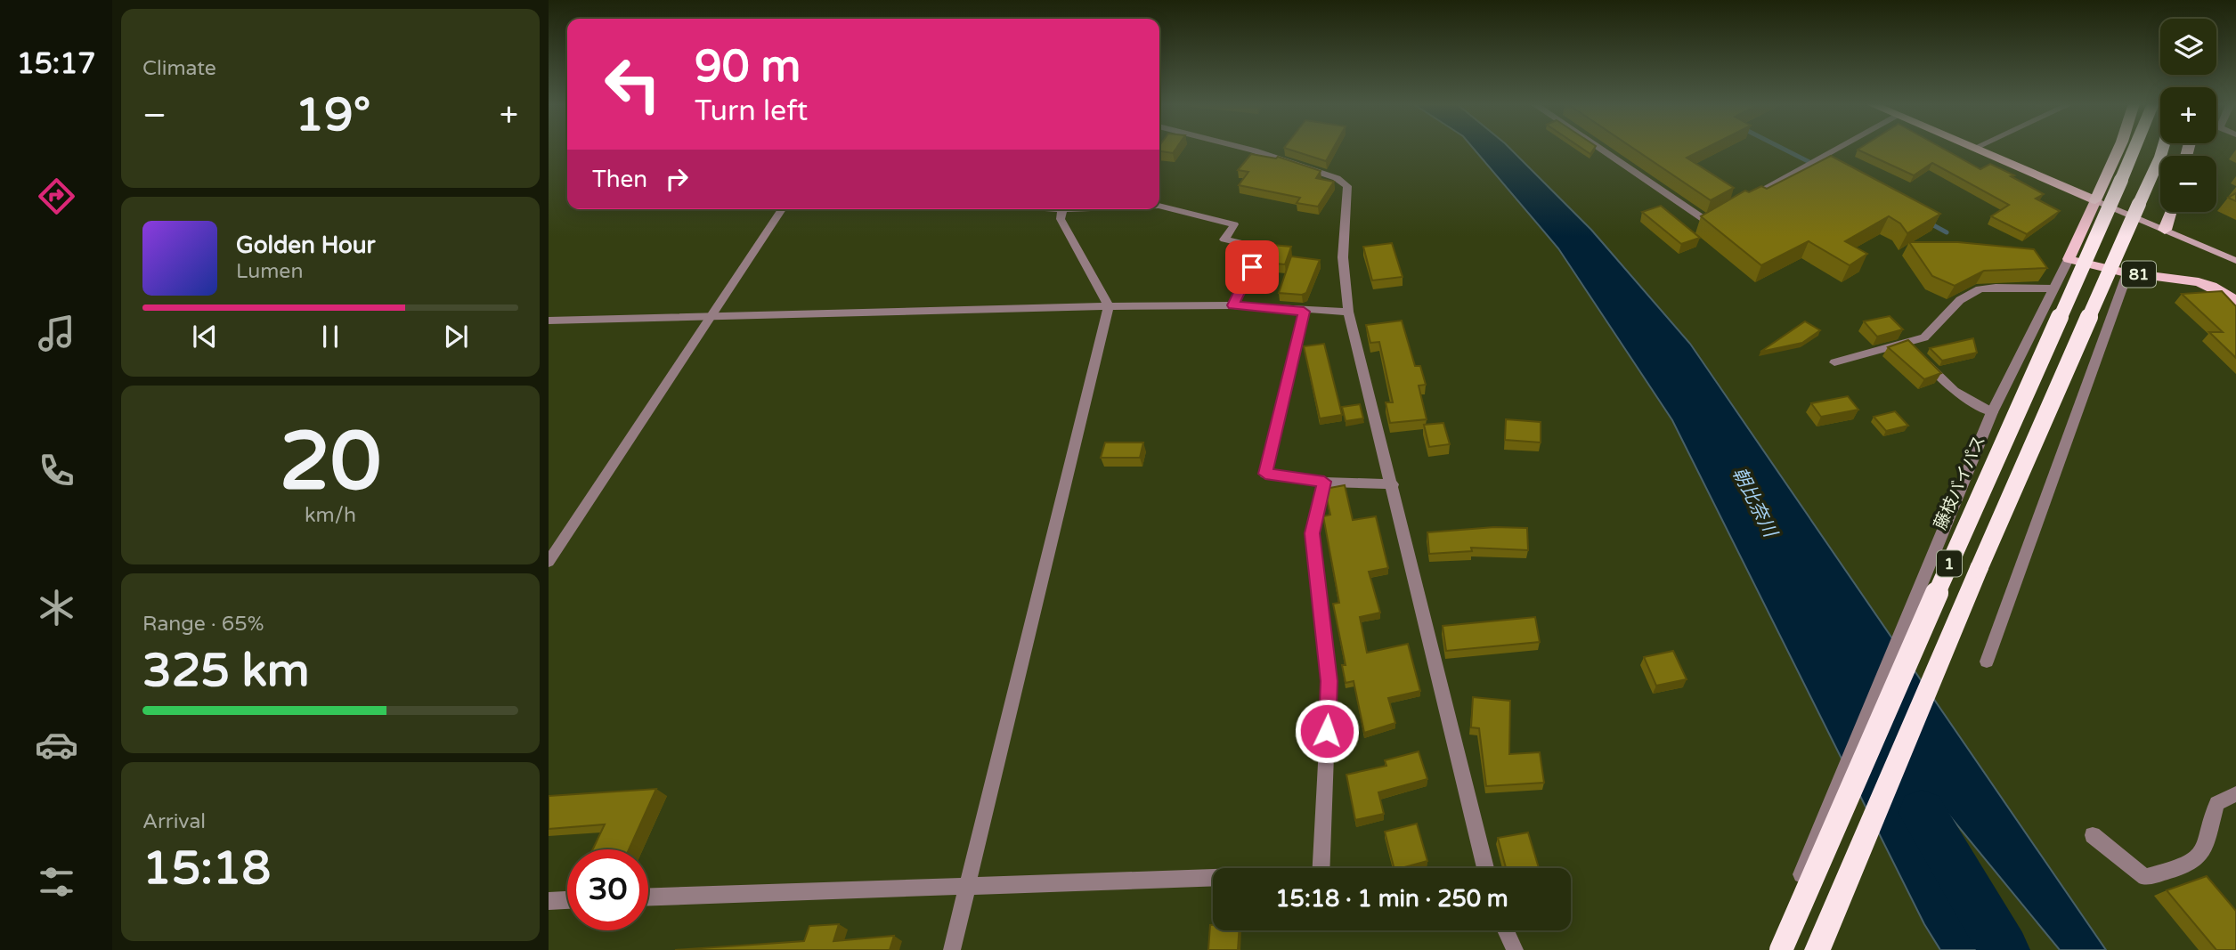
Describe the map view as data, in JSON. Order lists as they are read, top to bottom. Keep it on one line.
{"streets":{"highway":["藤枝バイパス","1"],"main road":["81"]},"water":["朝比奈川"],"page":{"tabs":"15:17","tile":["Climate",["20","km/h"],["Range · 65%","325 km"],["Arrival","15:18"]],"map_buttons":["+","−"],"turn":["90 m","Turn left"],"heat":["−","19°","+"],"then":"Then","song":["Golden Hour","Lumen"],"limit":"30","trip":"15:18 · 1 min · 250 m"}}
